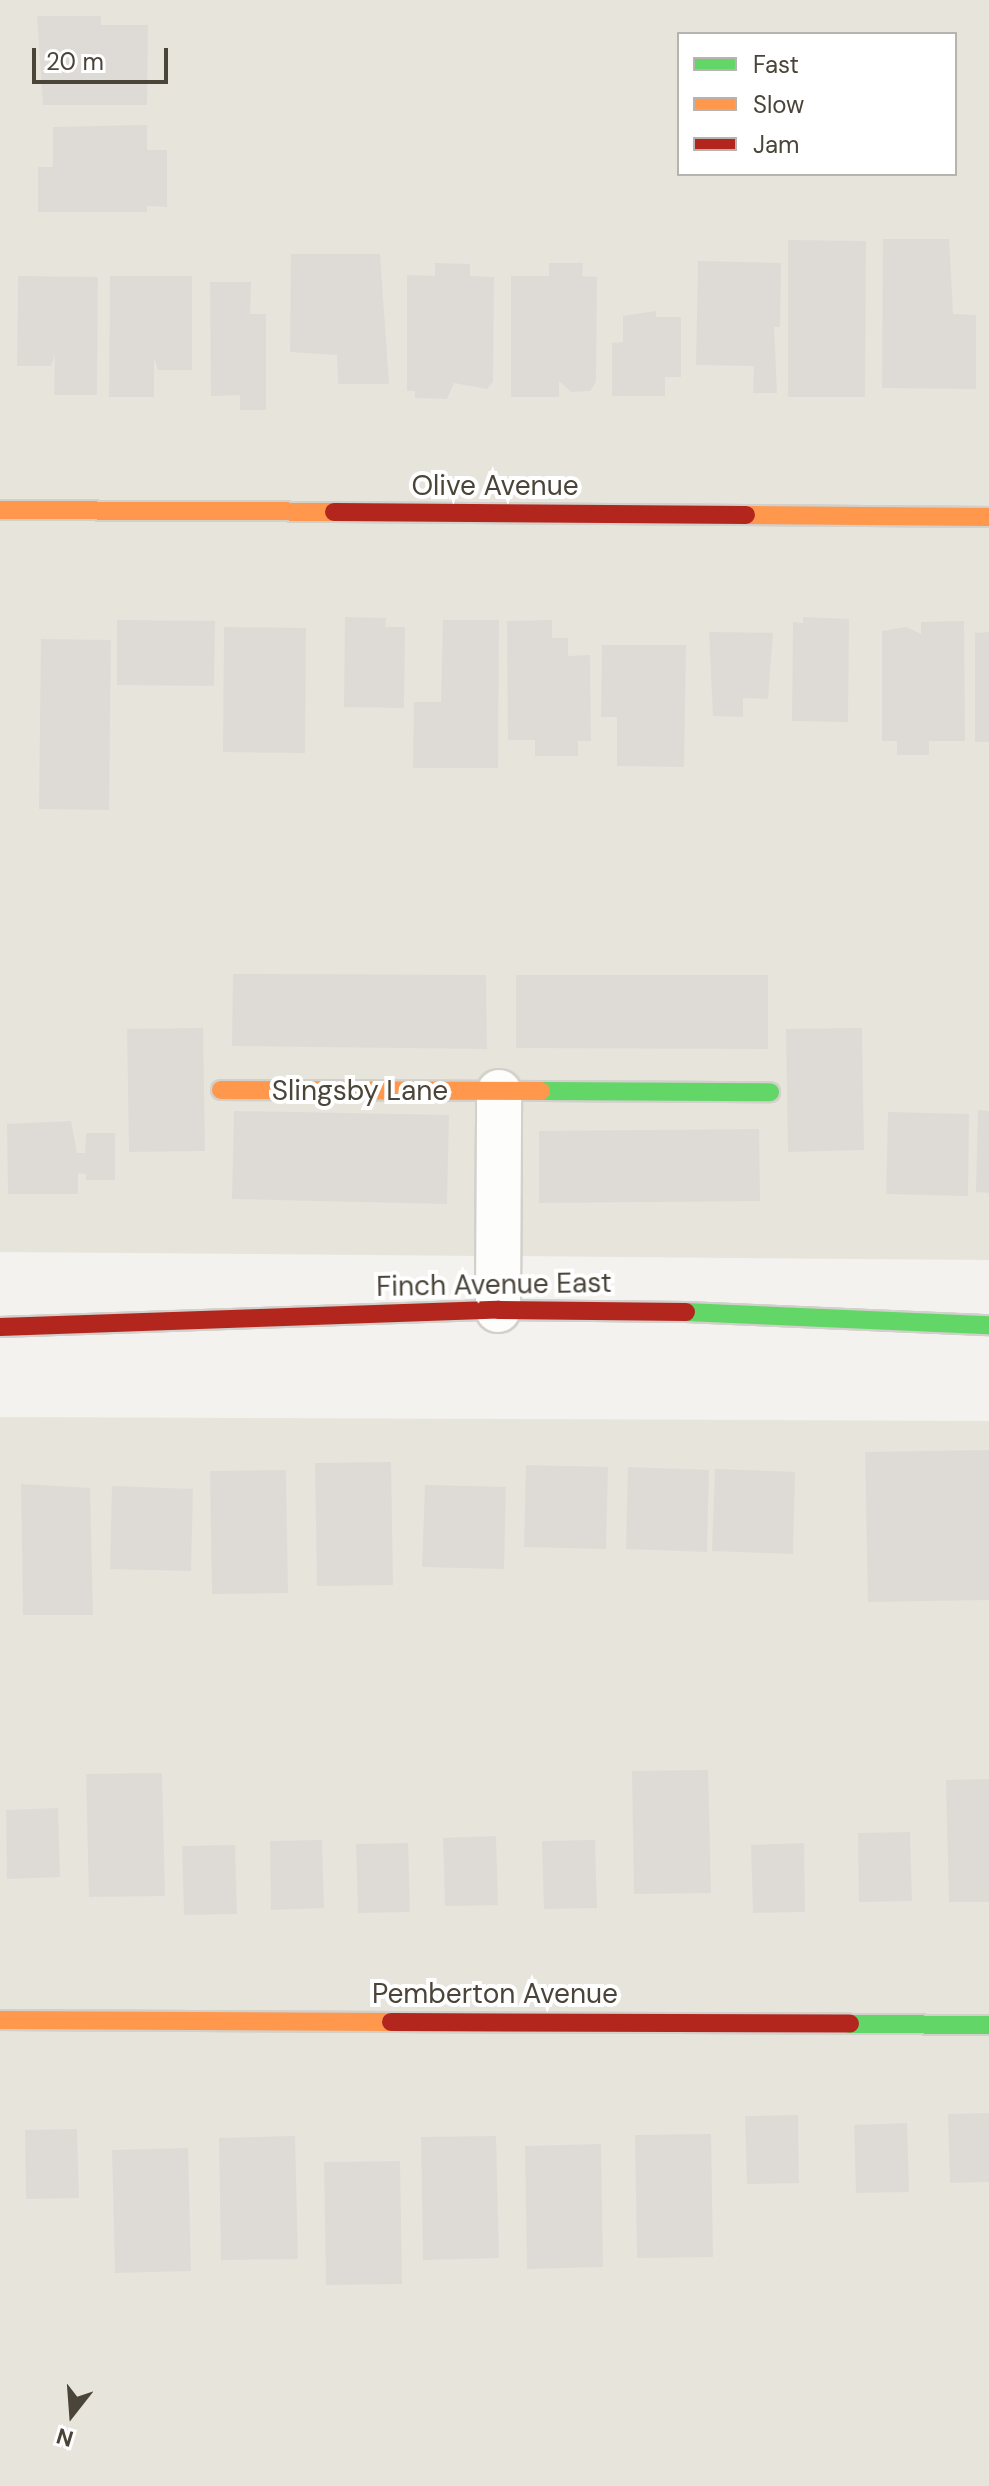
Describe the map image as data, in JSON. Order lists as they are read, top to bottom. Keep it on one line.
{"streets":{"street":["Olive Avenue","Slingsby Lane","Finch Avenue East","Pemberton Avenue"]},"legend":["Fast","Slow","Jam"],"scale_bar":"20 m","north":"bottom"}
